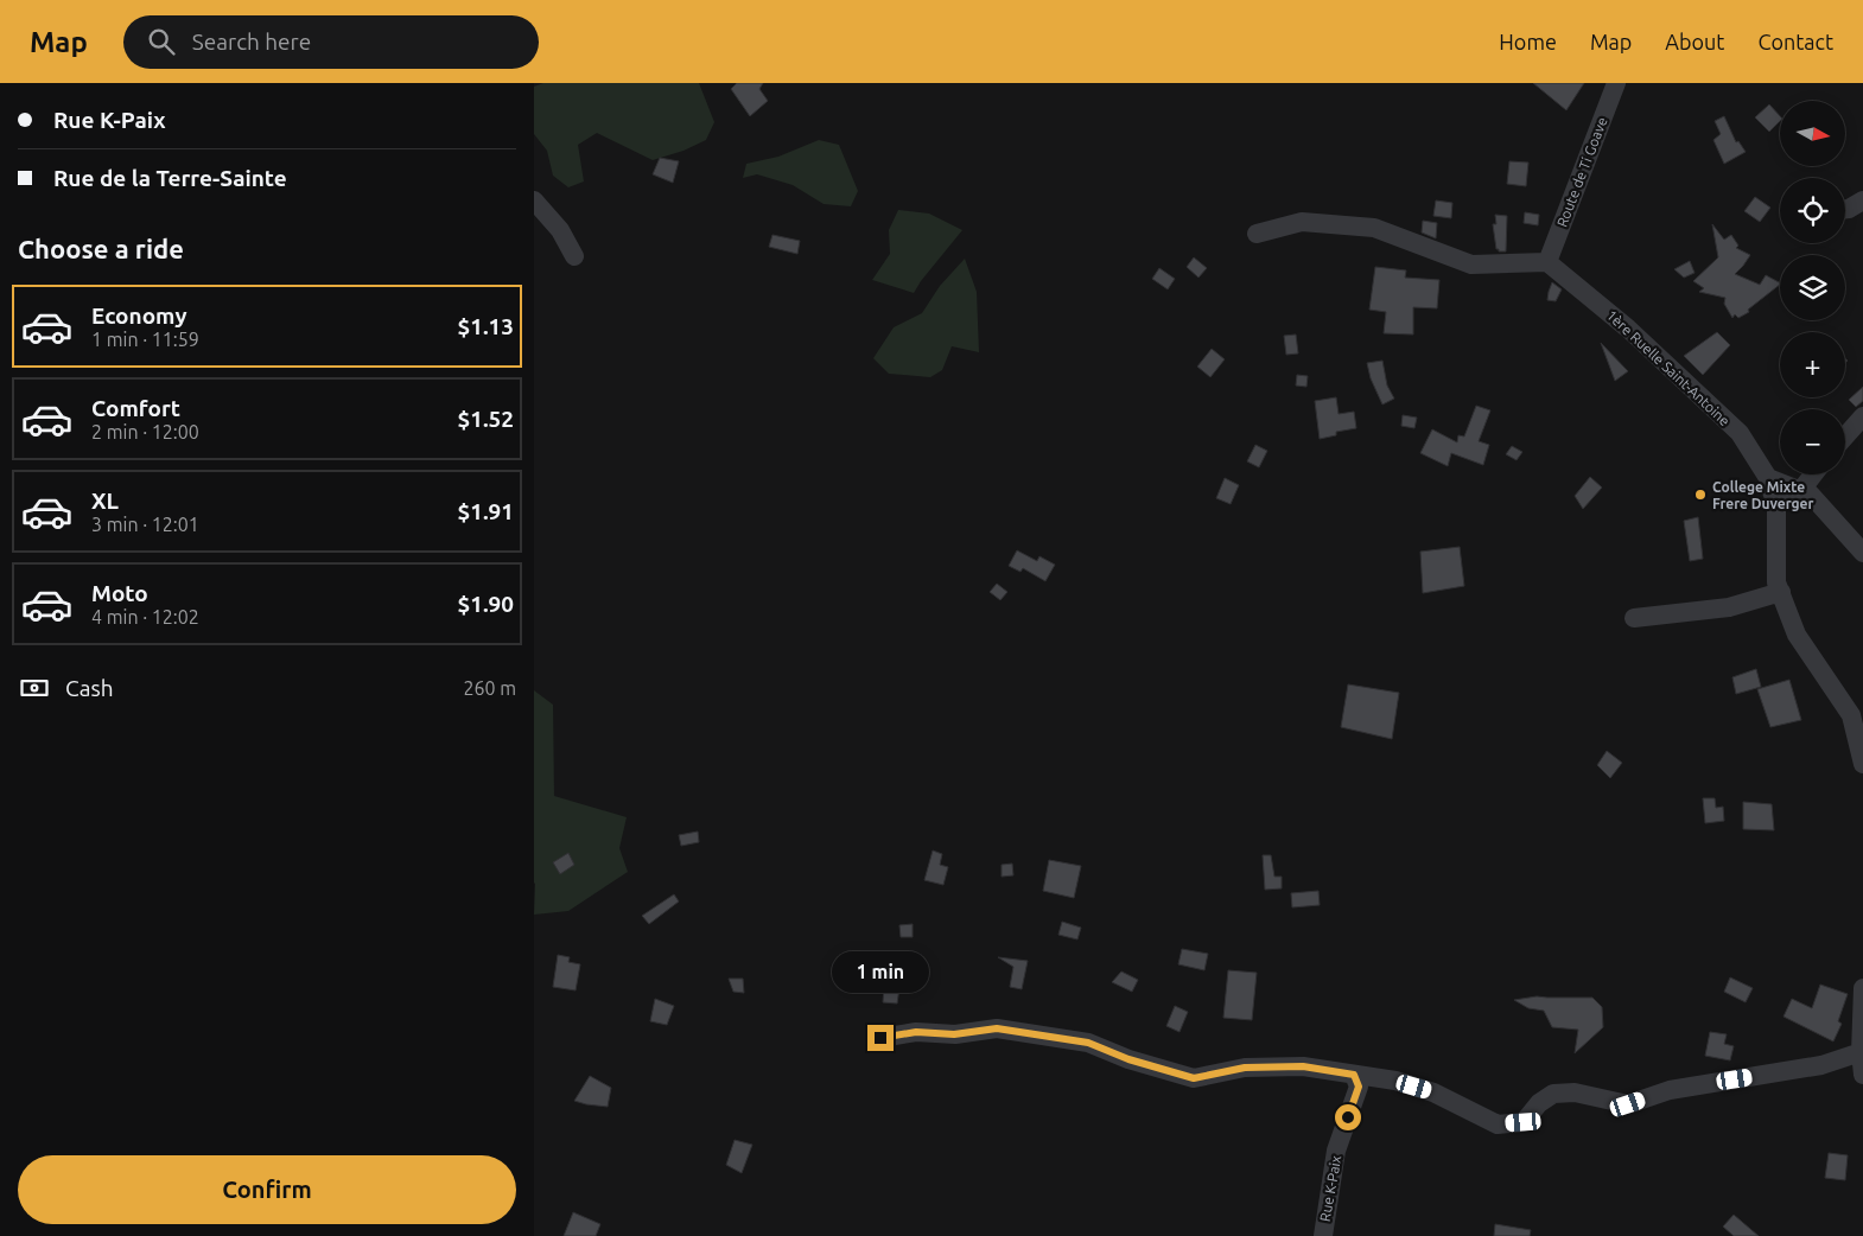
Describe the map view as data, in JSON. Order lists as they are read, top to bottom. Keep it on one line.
{"streets":{"street":["Route de Ti Goave","1ère Ruelle Saint-Antoine","Rue K-Paix"]},"crossings":[["Route de Ti Goave","1ère Ruelle Saint-Antoine"]],"places":["College Mixte Frere Duverger"],"north":"right","page":{"header":"Map","search":"Search here","nav":["Home","Map","About","Contact"],"banner":["Rue K-Paix","Rue de la Terre-Sainte"],"map_buttons":["+","−"],"heading":"Choose a ride","list":[{"name":"Economy","note":"1 min · 11:59","value":"$1.13"},{"name":"Comfort","note":"2 min · 12:00","value":"$1.52"},{"name":"XL","note":"3 min · 12:01","value":"$1.91"},{"name":"Moto","note":"4 min · 12:02","value":"$1.90"}],"pay":["Cash","260 m"],"bubble":"1 min","buttons":"Confirm"}}
